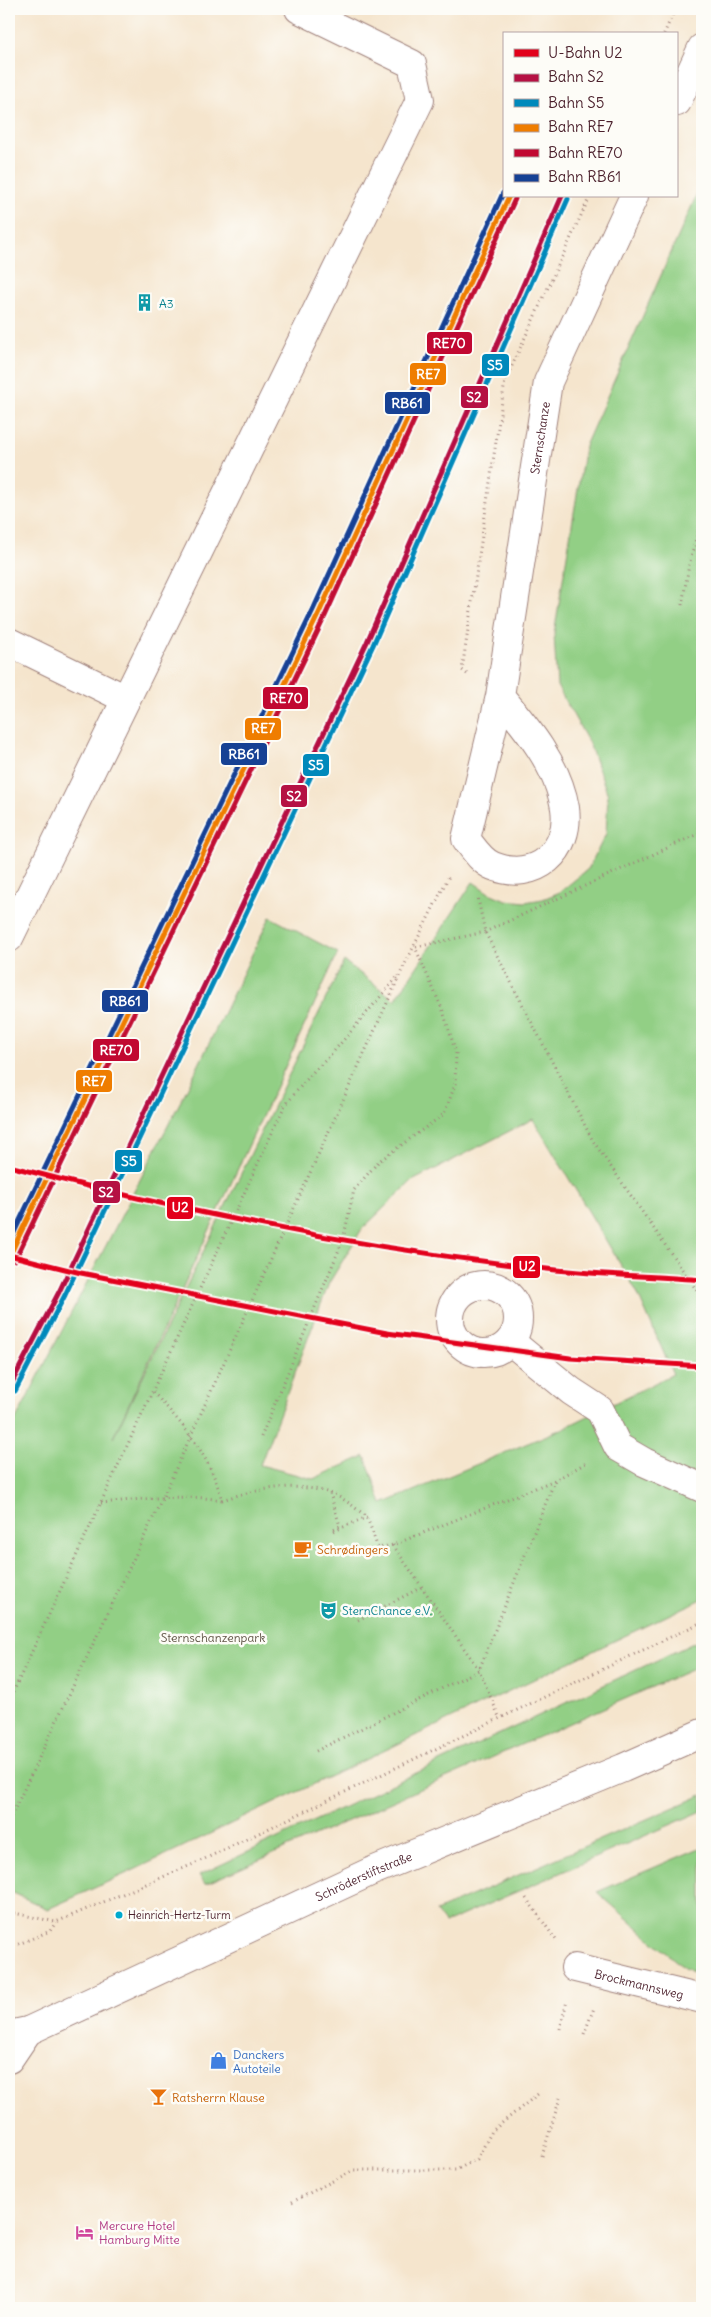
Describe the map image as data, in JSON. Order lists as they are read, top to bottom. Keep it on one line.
{"streets":{"street":["Sternschanze","Schröderstiftstraße","Brockmannsweg"]},"parks":["Sternschanzenpark"],"places":{"building":["A3"],"cafe":["Schrødingers"],"theatre":["SternChance e.V."],"other":["Heinrich-Hertz-Turm"],"shop":["Danckers Autoteile"],"bar":["Ratsherrn Klause"],"hotel":["Mercure Hotel Hamburg Mitte"]},"lines":["rail line RB61","rail line S2","rail line RE7","rail line S5","rail line RE70","metro line U2"],"legend":["U-Bahn U2","Bahn S2","Bahn S5","Bahn RE7","Bahn RE70","Bahn RB61"]}
